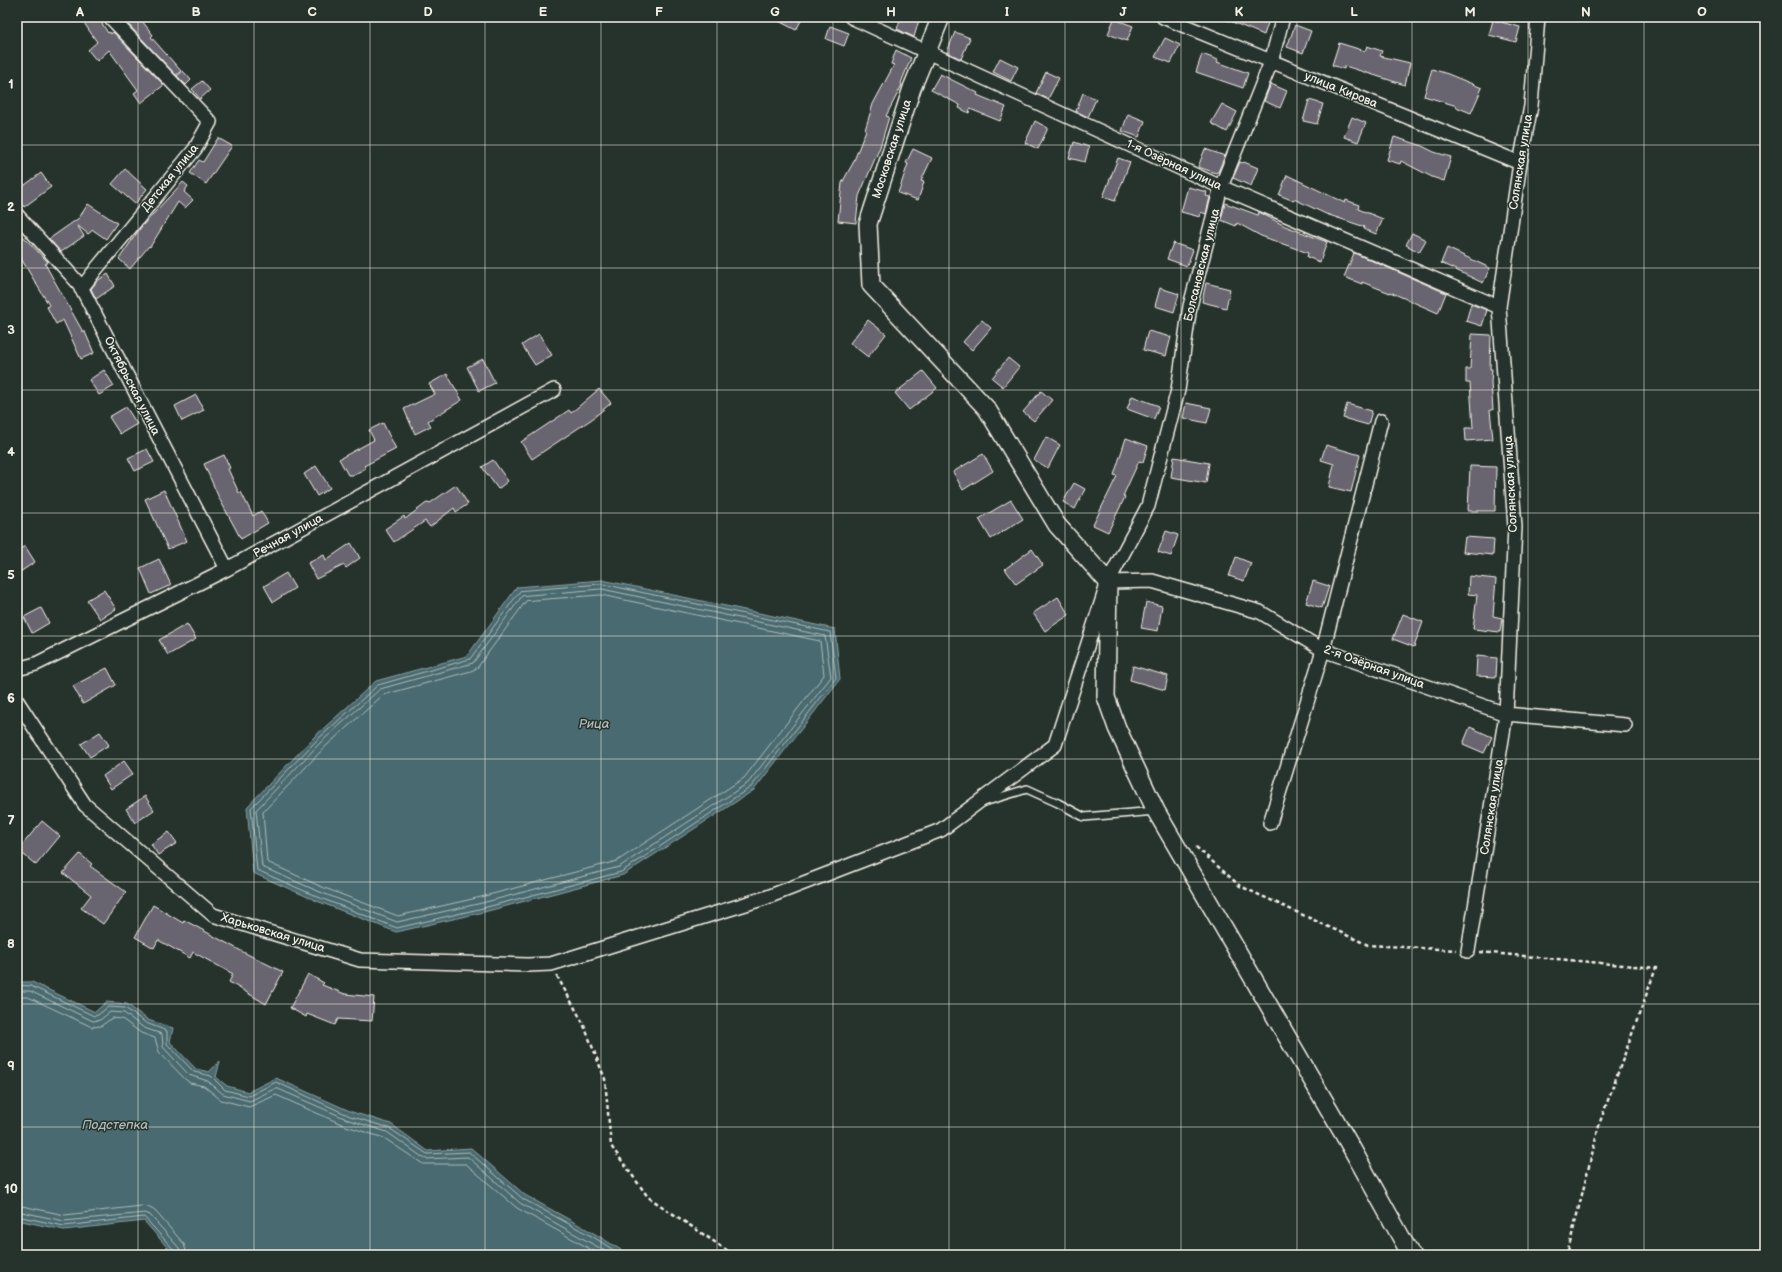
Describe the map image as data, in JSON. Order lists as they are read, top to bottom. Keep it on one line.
{"streets":{"street":["улица Кирова","Московская улица","Солянская улица","1-я Озёрная улица","Детская улица","Болсановская улица","Октябрьская улица","Речная улица","2-я Озёрная улица","Харьковская улица"]},"crossings":[["улица Кирова","Солянская улица"],["улица Кирова","Болсановская улица"],["Московская улица","1-я Озёрная улица"],["Московская улица","Болсановская улица"],["Московская улица","2-я Озёрная улица"],["Солянская улица","1-я Озёрная улица"],["Солянская улица","2-я Озёрная улица"],["1-я Озёрная улица","Болсановская улица"],["Детская улица","Октябрьская улица"],["Болсановская улица","2-я Озёрная улица"],["Болсановская улица","Харьковская улица"],["Октябрьская улица","Речная улица"]],"water":["Рица","Подстепка"],"grid":{"columns":["A","B","C","D","E","F","G","H","I","J","K","L","M","N","O"],"rows":["1","2","3","4","5","6","7","8","9","10"]}}
